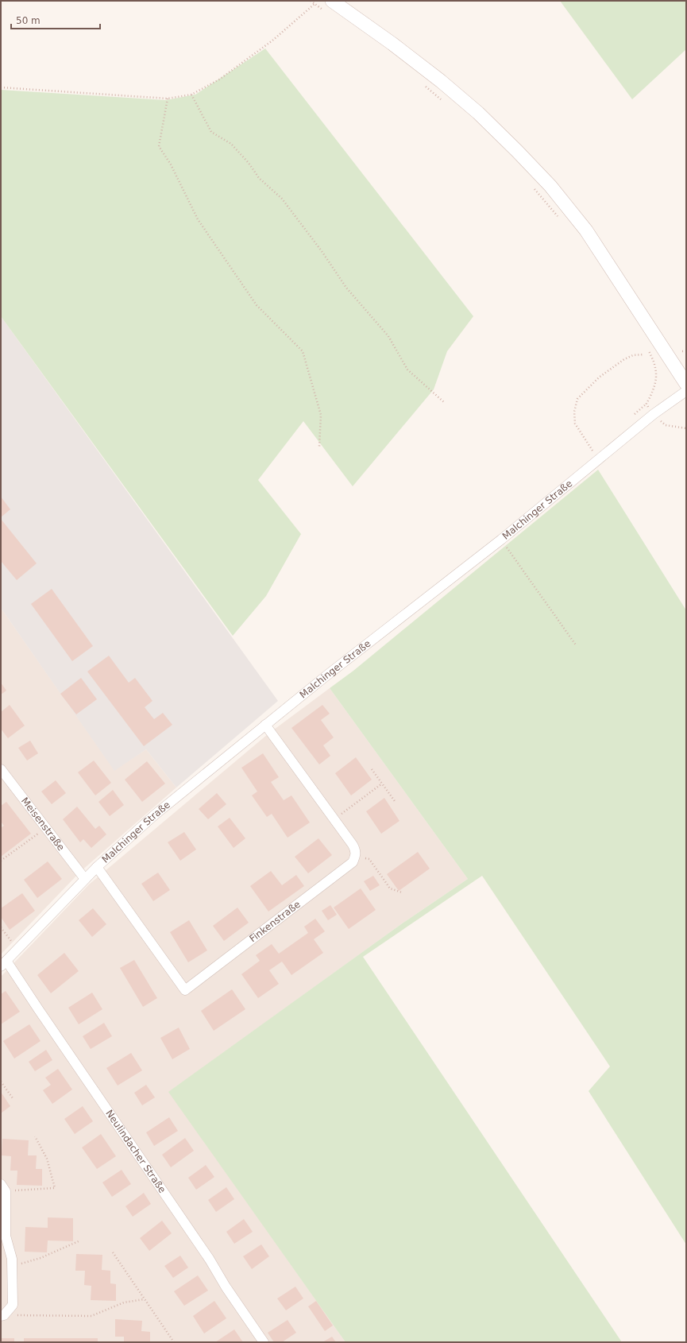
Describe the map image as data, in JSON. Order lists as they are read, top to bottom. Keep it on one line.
{"streets":{"street":["Malchinger Straße","Meisenstraße","Finkenstraße","Neulindacher Straße"]},"crossings":[["Malchinger Straße","Meisenstraße"],["Malchinger Straße","Finkenstraße"],["Malchinger Straße","Neulindacher Straße"]],"scale_bar":"50 m"}
